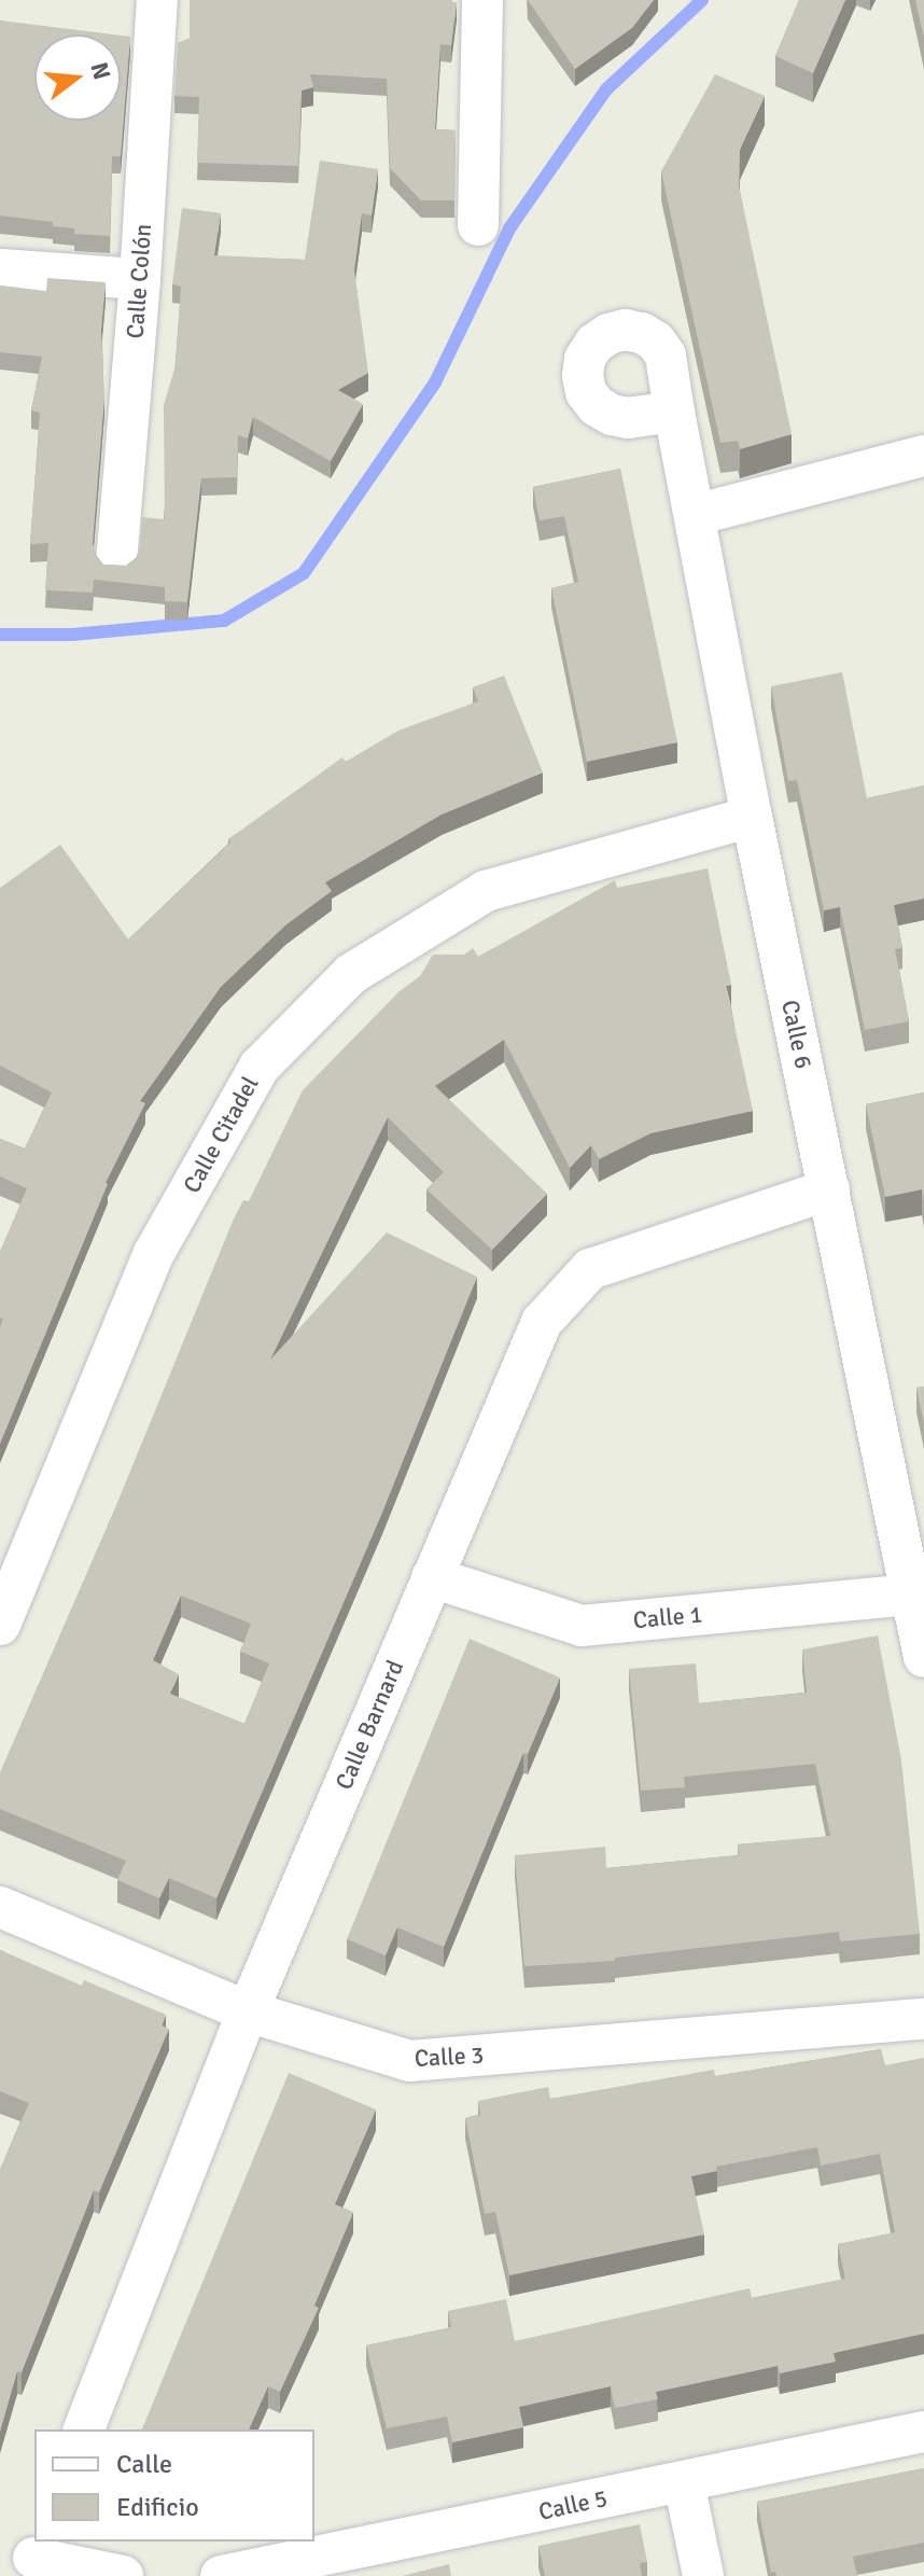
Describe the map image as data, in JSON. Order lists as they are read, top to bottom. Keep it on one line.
{"streets":{"street":["Calle Colón","Calle 6","Calle Citadel","Calle 1","Calle Barnard","Calle 3","Calle 5"]},"crossings":[["Calle 6","Calle Citadel"],["Calle 6","Calle 1"],["Calle 6","Calle Barnard"],["Calle 1","Calle Barnard"],["Calle Barnard","Calle 3"]],"legend":["Calle","Edificio"],"north":"right"}
